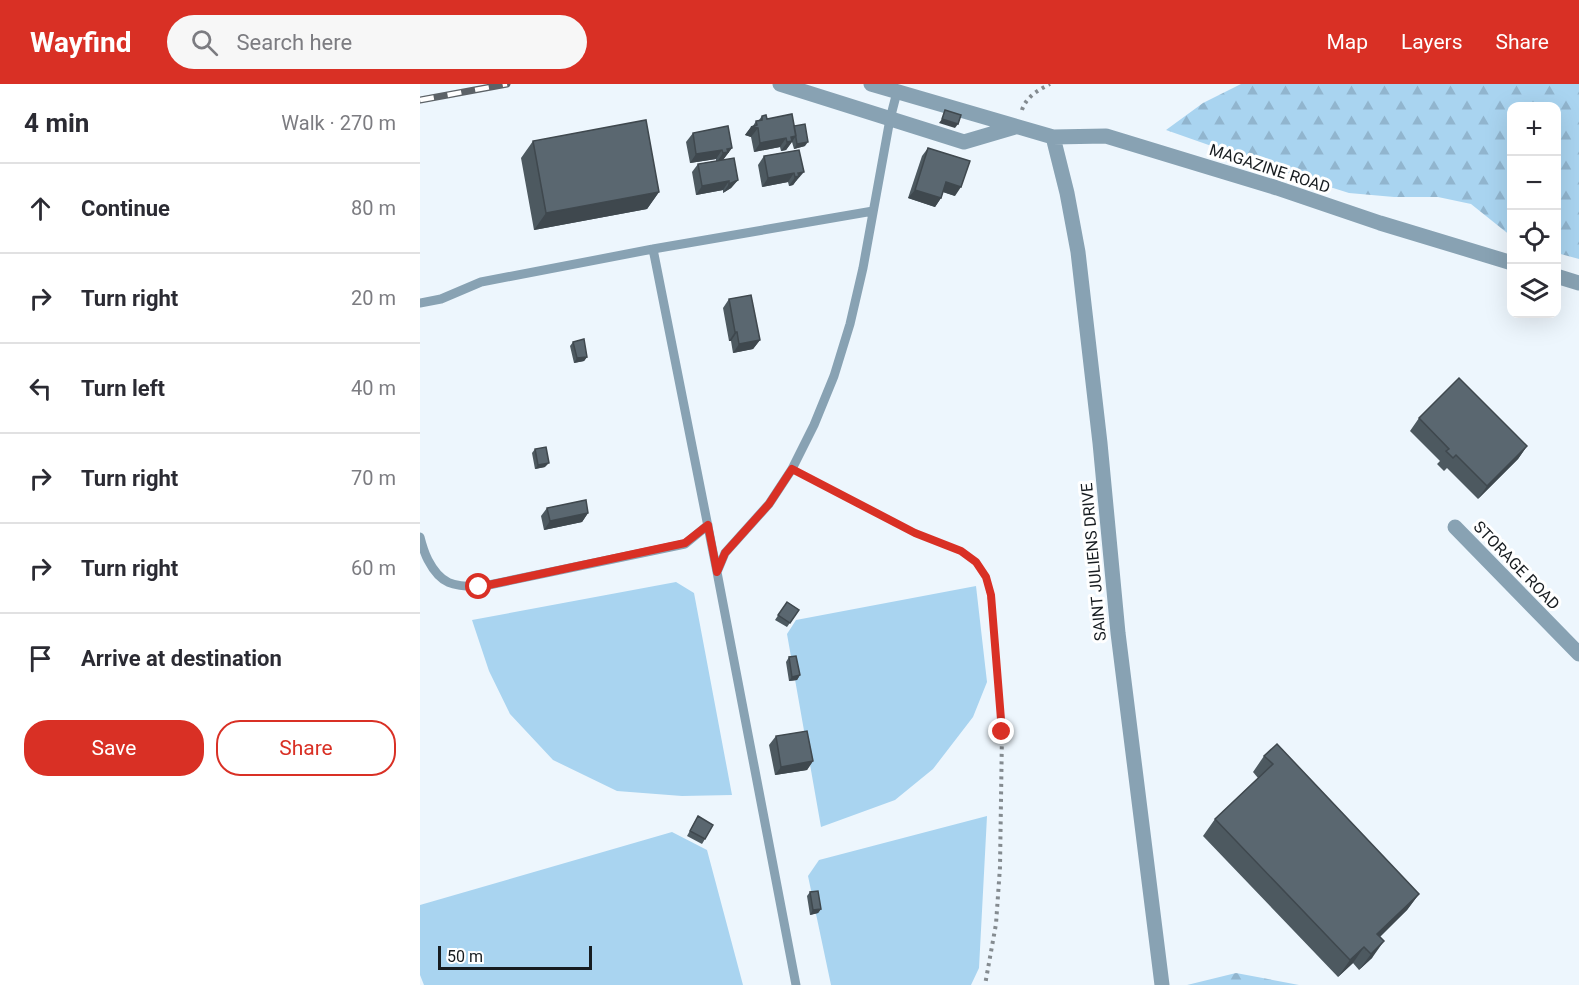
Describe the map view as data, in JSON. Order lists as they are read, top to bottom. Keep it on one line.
{"streets":{"street":["MAGAZINE ROAD","SAINT JULIENS DRIVE","STORAGE ROAD"]},"crossings":[["MAGAZINE ROAD","SAINT JULIENS DRIVE"]],"scale_bar":"50 m","page":{"header":"Wayfind","search":"Search here","nav":["Map","Layers","Share"],"heading":["4 min","Walk · 270 m"],"map_buttons":["+","−"],"list":[["Continue","80 m"],["Turn right","20 m"],["Turn left","40 m"],["Turn right","70 m"],["Turn right","60 m"],"Arrive at destination"],"buttons":["Save","Share"],"scale":"50 m"}}
